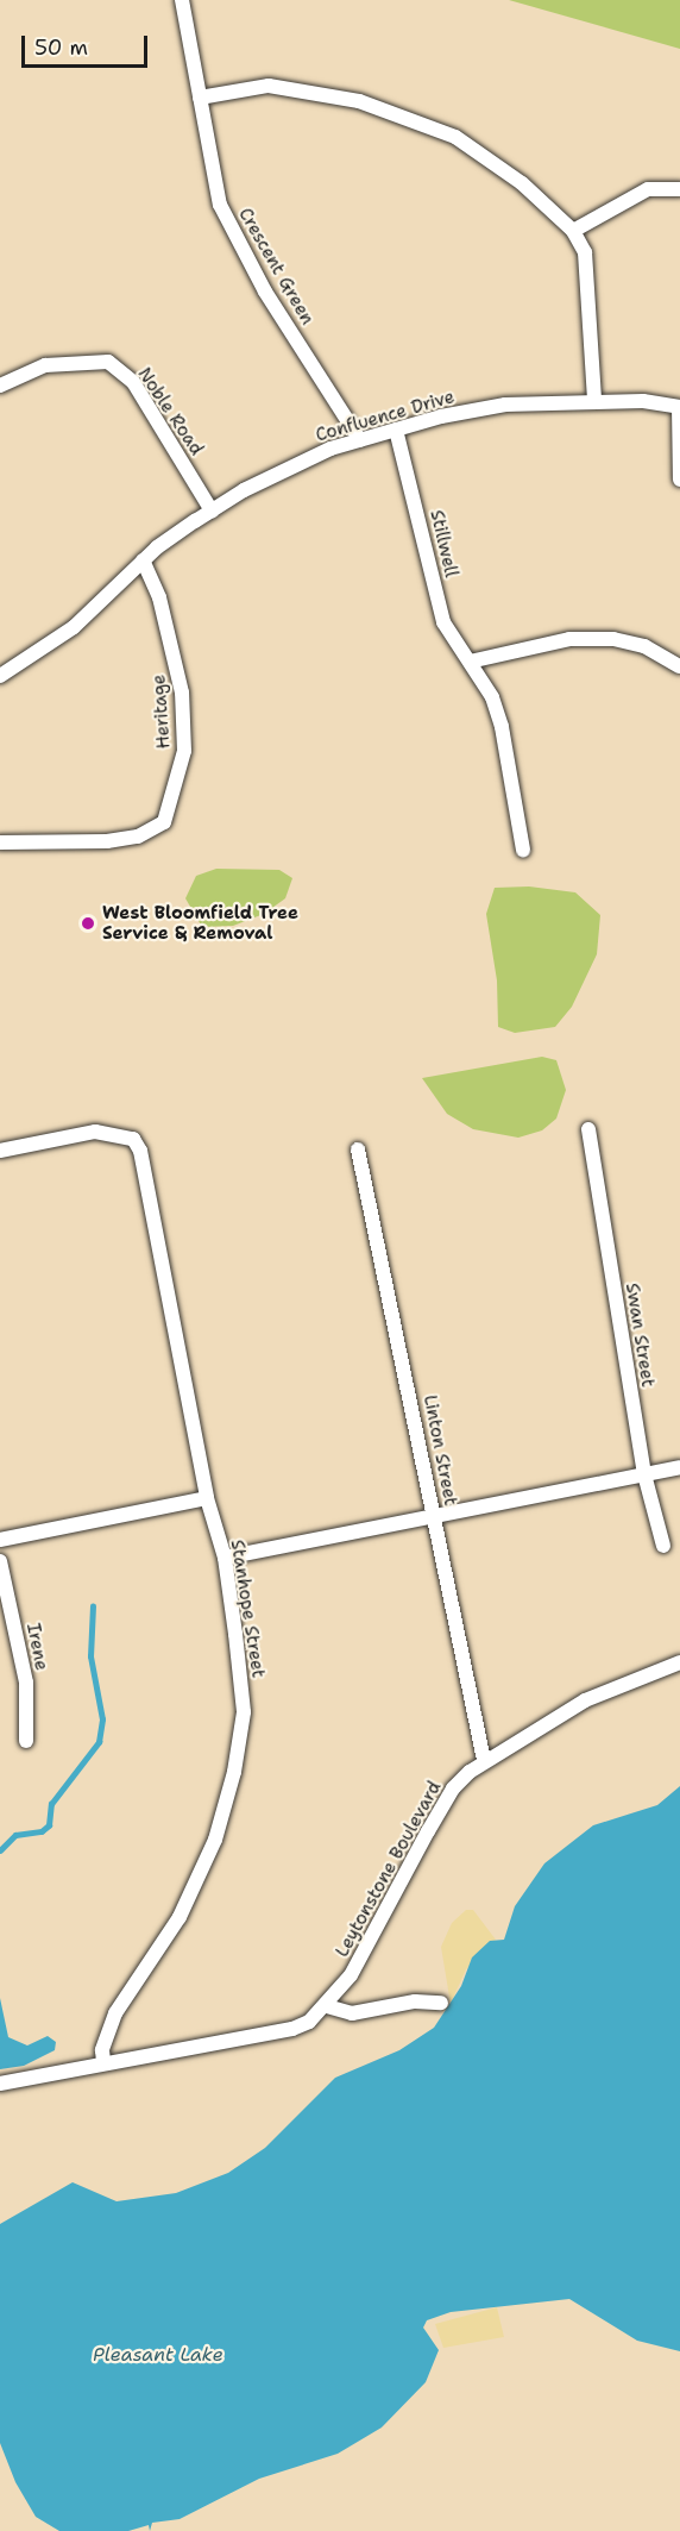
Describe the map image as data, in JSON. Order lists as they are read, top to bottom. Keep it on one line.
{"streets":{"street":["Crescent Green","Noble Road","Confluence Drive","Stillwell","Heritage","Swan Street","Linton Street","Stanhope Street","Irene","Leytonstone Boulevard"]},"crossings":[["Crescent Green","Confluence Drive"],["Noble Road","Confluence Drive"],["Confluence Drive","Stillwell"],["Confluence Drive","Heritage"],["Linton Street","Leytonstone Boulevard"],["Stanhope Street","Leytonstone Boulevard"]],"water":["Pleasant Lake"],"places":["West Bloomfield Tree Service & Removal"],"scale_bar":"50 m"}
